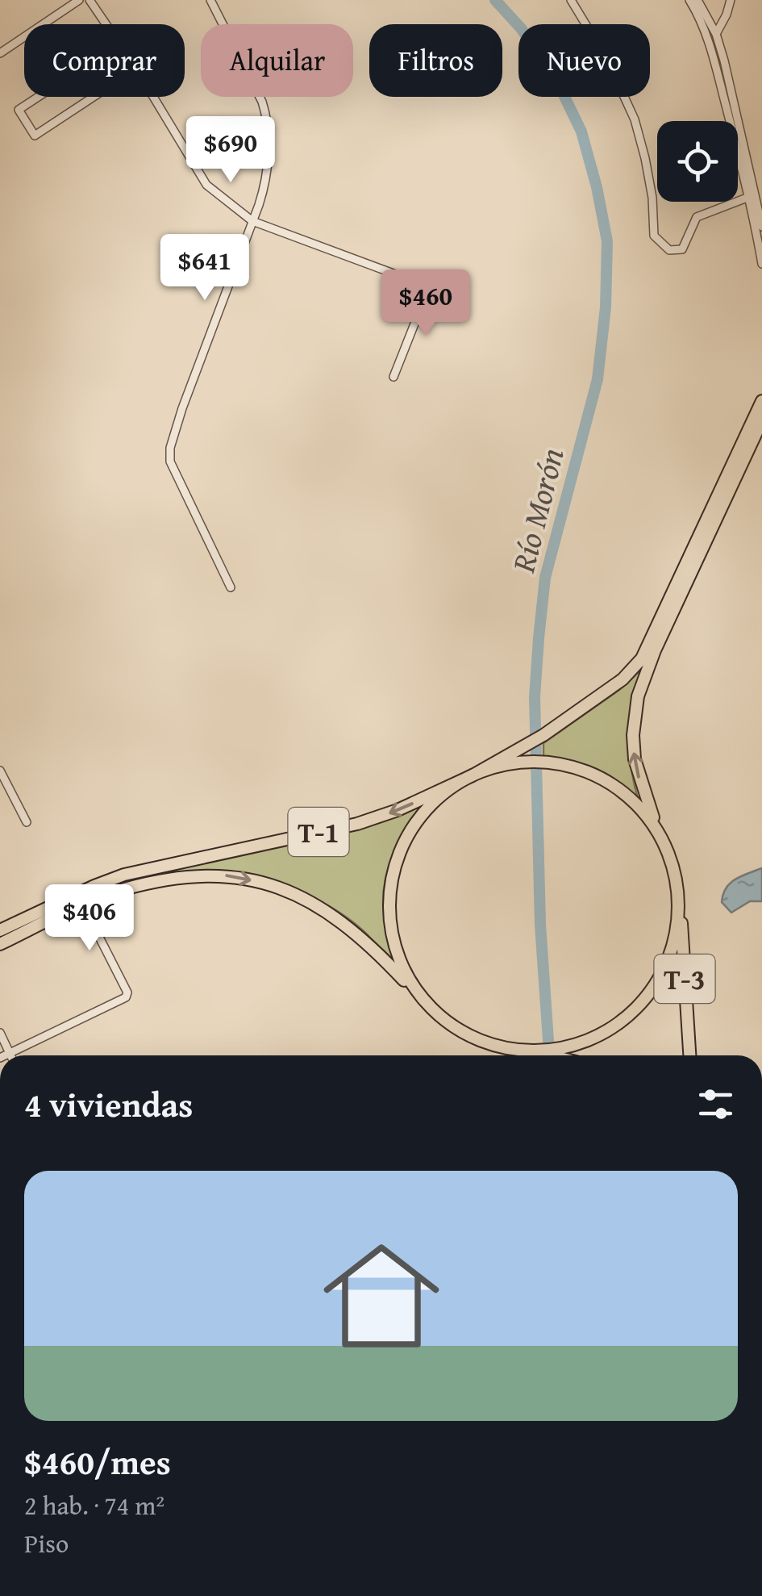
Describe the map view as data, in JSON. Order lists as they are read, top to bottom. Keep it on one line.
{"streets":{"highway":["T-1","T-3"]},"crossings":[["T-1","T-3"]],"water":["Río Morón"],"page":{"chip":["Comprar","Alquilar","Filtros","Nuevo"],"price":["$690","$641","$460","$406"],"heading":"4 viviendas","list":[{"name":"$460/mes","note":"2 hab. · 74 m² · Piso"}]}}
